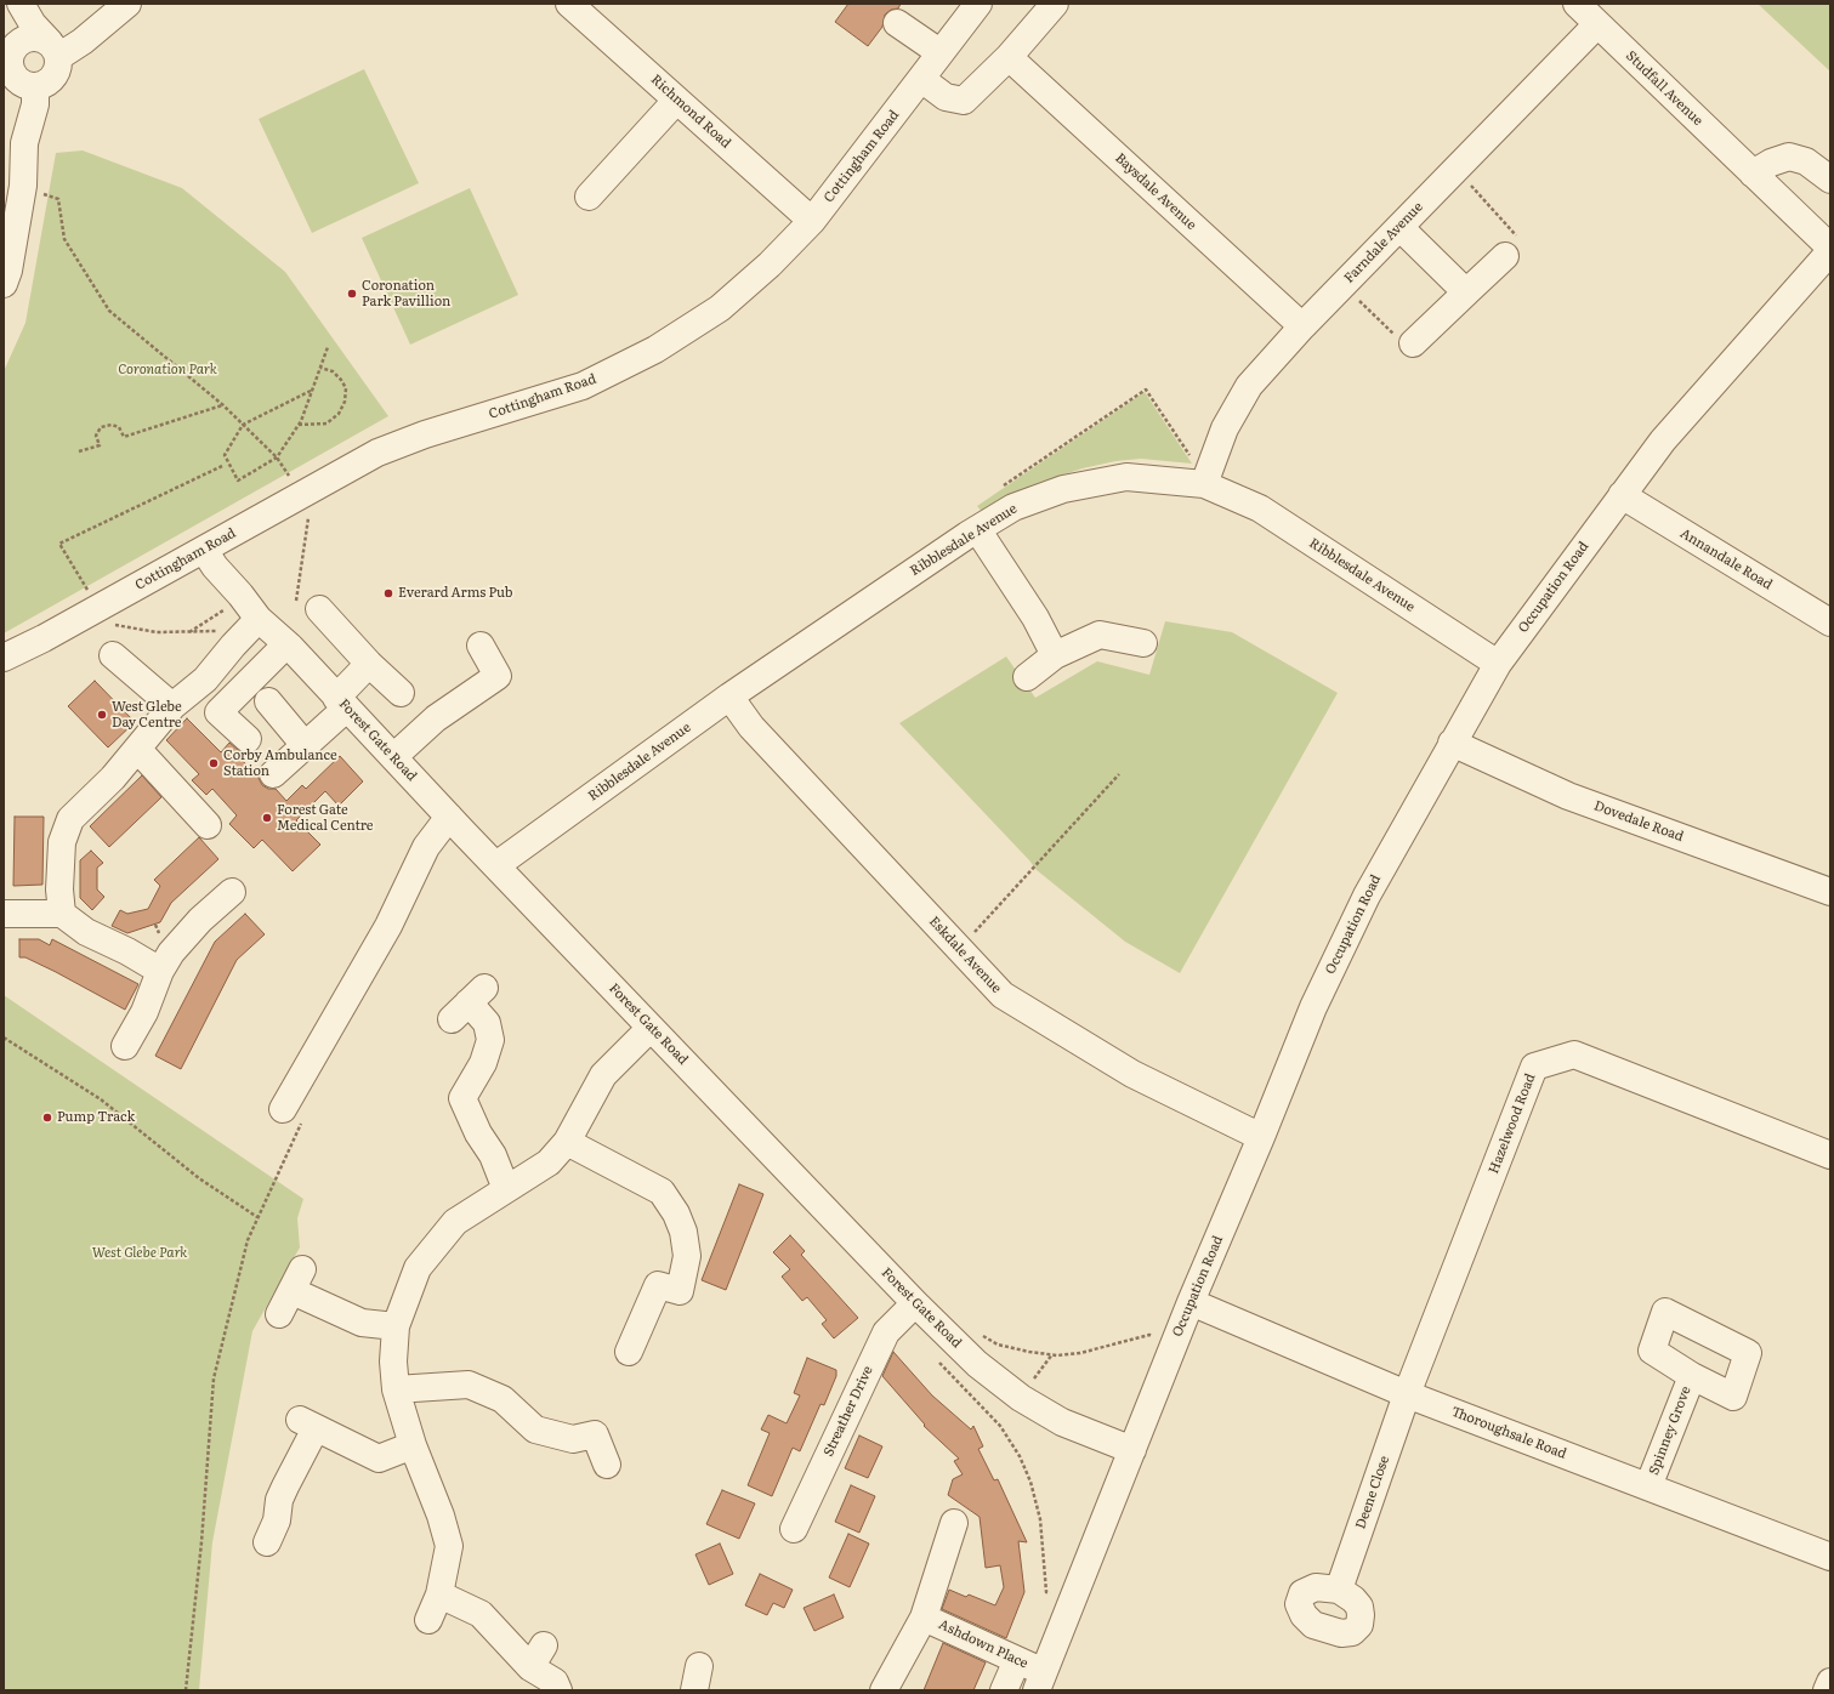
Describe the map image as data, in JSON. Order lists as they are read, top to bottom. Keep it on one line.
{"streets":{"street":["Studfall Avenue","Richmond Road","Cottingham Road","Baysdale Avenue","Farndale Avenue","Ribblesdale Avenue","Annandale Road","Occupation Road","Forest Gate Road","Dovedale Road","Eskdale Avenue","Hazelwood Road","Streather Drive","Spinney Grove","Thoroughsale Road","Deene Close","Ashdown Place"]},"crossings":[["Studfall Avenue","Farndale Avenue"],["Studfall Avenue","Occupation Road"],["Richmond Road","Cottingham Road"],["Cottingham Road","Forest Gate Road"],["Baysdale Avenue","Farndale Avenue"],["Farndale Avenue","Ribblesdale Avenue"],["Ribblesdale Avenue","Occupation Road"],["Ribblesdale Avenue","Forest Gate Road"],["Ribblesdale Avenue","Eskdale Avenue"],["Annandale Road","Occupation Road"],["Occupation Road","Forest Gate Road"],["Occupation Road","Dovedale Road"],["Occupation Road","Eskdale Avenue"],["Occupation Road","Thoroughsale Road"],["Occupation Road","Ashdown Place"],["Forest Gate Road","Streather Drive"],["Hazelwood Road","Thoroughsale Road"],["Hazelwood Road","Deene Close"],["Spinney Grove","Thoroughsale Road"],["Thoroughsale Road","Deene Close"]],"parks":["Coronation Park","West Glebe Park"],"places":["Coronation Park Pavillion","Everard Arms Pub","West Glebe Day Centre","Corby Ambulance Station","Forest Gate Medical Centre","Pump Track"]}
